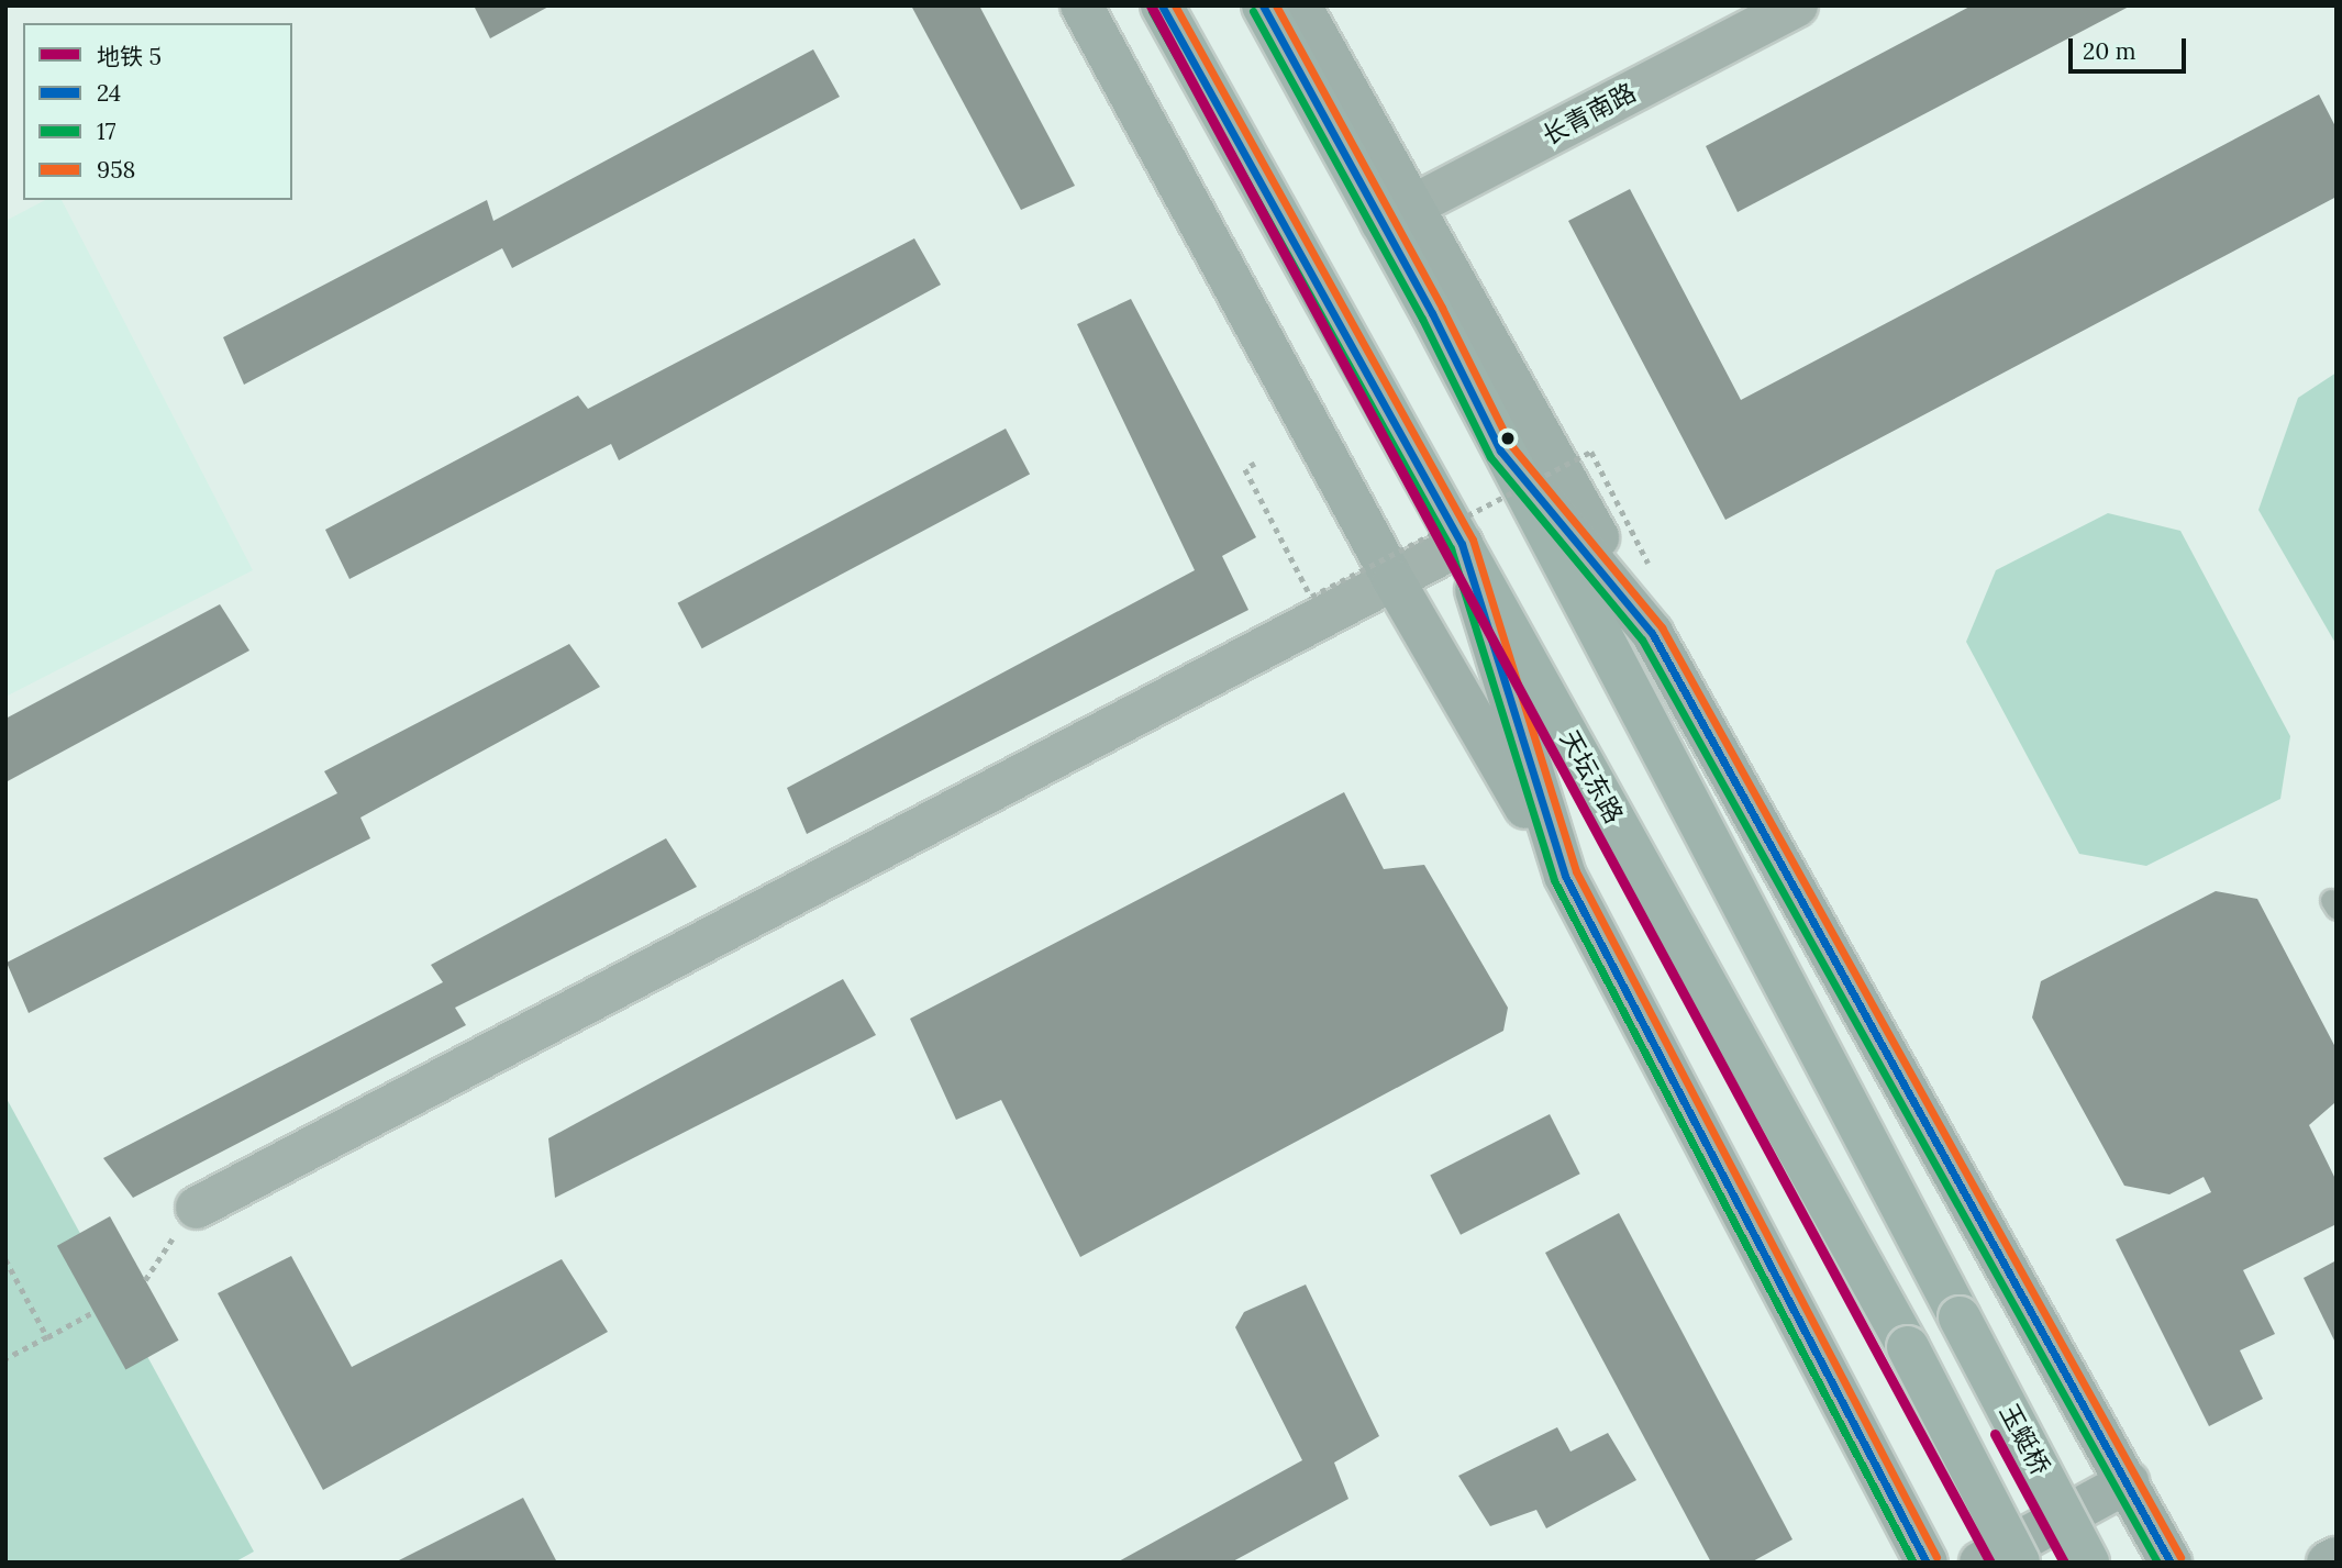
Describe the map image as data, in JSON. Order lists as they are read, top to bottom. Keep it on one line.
{"streets":{"main road":["天坛东路","玉蜓桥"],"street":["长青南路"]},"lines":["metro line 5","transit line 24","transit line 958","transit line 17"],"legend":["地铁 5","24","17","958"],"scale_bar":"20 m"}
